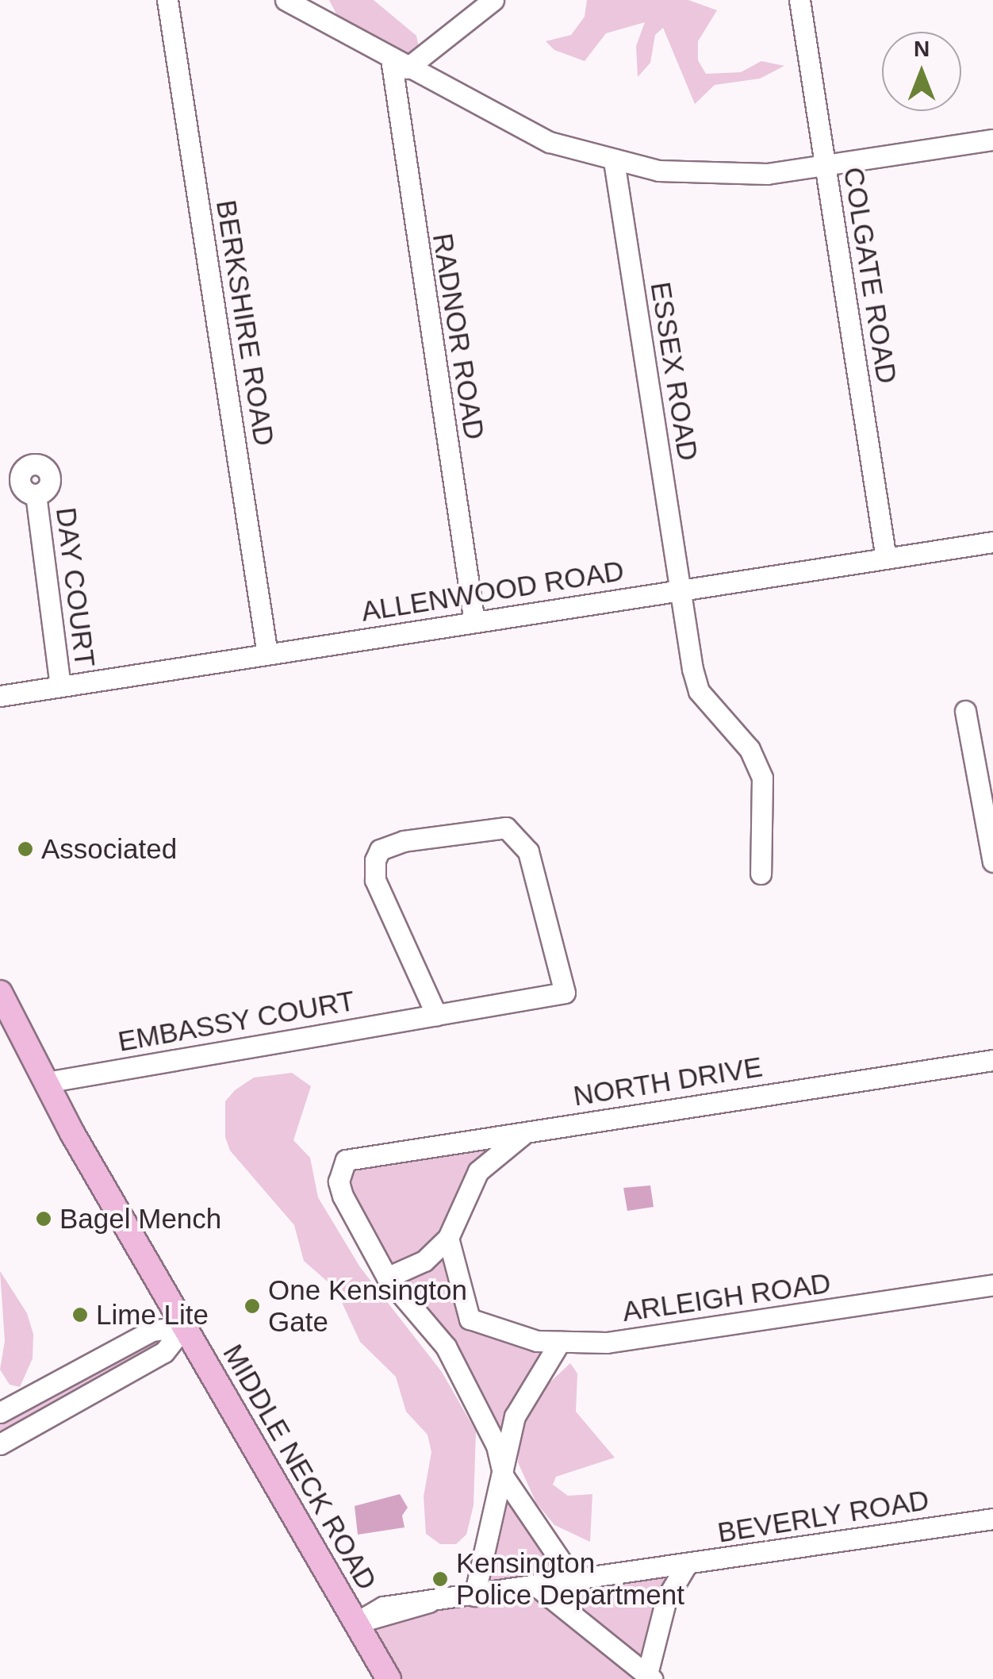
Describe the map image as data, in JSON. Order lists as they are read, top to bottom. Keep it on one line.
{"streets":{"main road":["MIDDLE NECK ROAD"],"street":["COLGATE ROAD","BERKSHIRE ROAD","RADNOR ROAD","ESSEX ROAD","DAY COURT","ALLENWOOD ROAD","EMBASSY COURT","NORTH DRIVE","ARLEIGH ROAD","BEVERLY ROAD"]},"crossings":[["COLGATE ROAD","ALLENWOOD ROAD"],["BERKSHIRE ROAD","ALLENWOOD ROAD"],["RADNOR ROAD","ALLENWOOD ROAD"],["ESSEX ROAD","ALLENWOOD ROAD"],["DAY COURT","ALLENWOOD ROAD"],["EMBASSY COURT","MIDDLE NECK ROAD"],["MIDDLE NECK ROAD","BEVERLY ROAD"]],"places":["Associated","Bagel Mench","One Kensington Gate","Lime Lite","Kensington Police Department"],"north":"top"}
